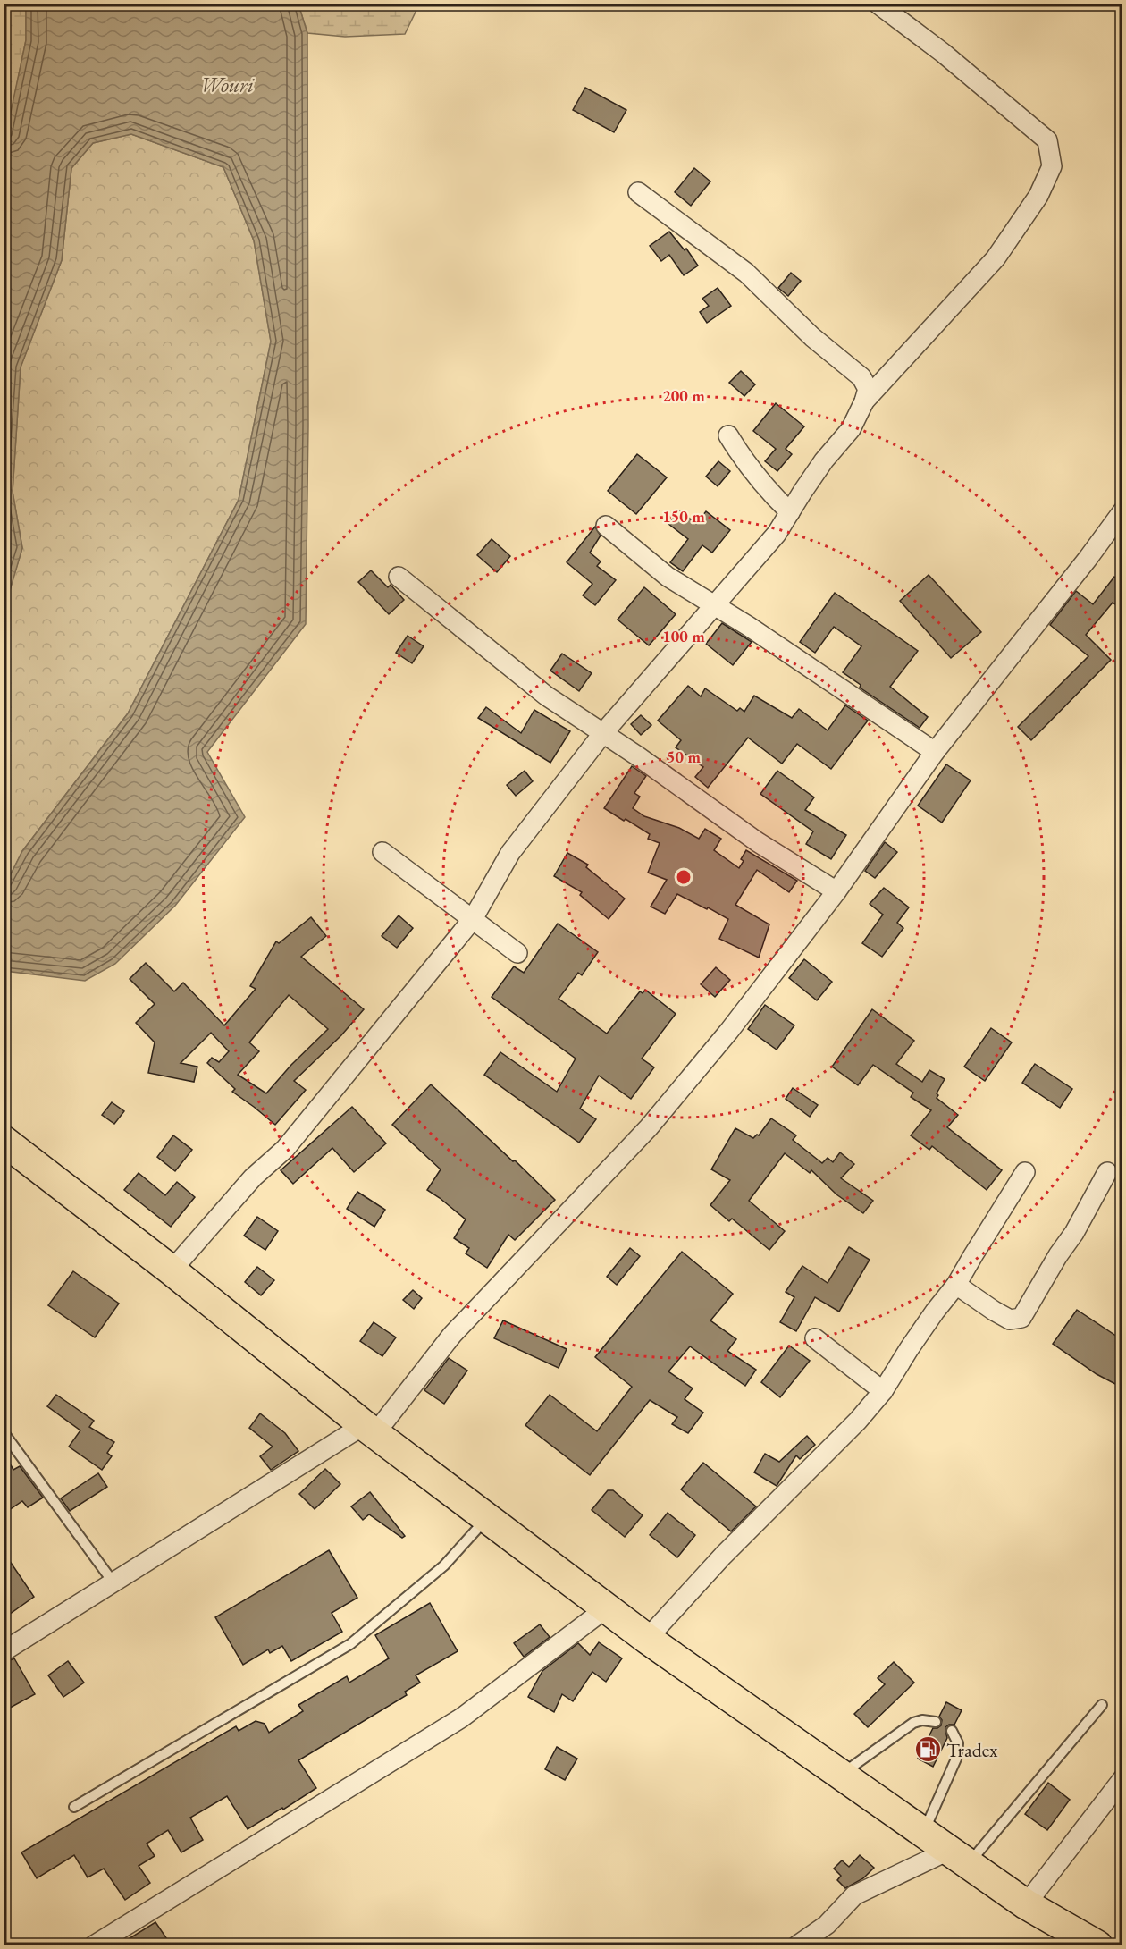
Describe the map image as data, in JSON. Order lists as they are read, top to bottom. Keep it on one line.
{"water":["Wouri"],"places":{"fuel station":["Tradex"]},"rings":["200 m","150 m","100 m","50 m"]}
